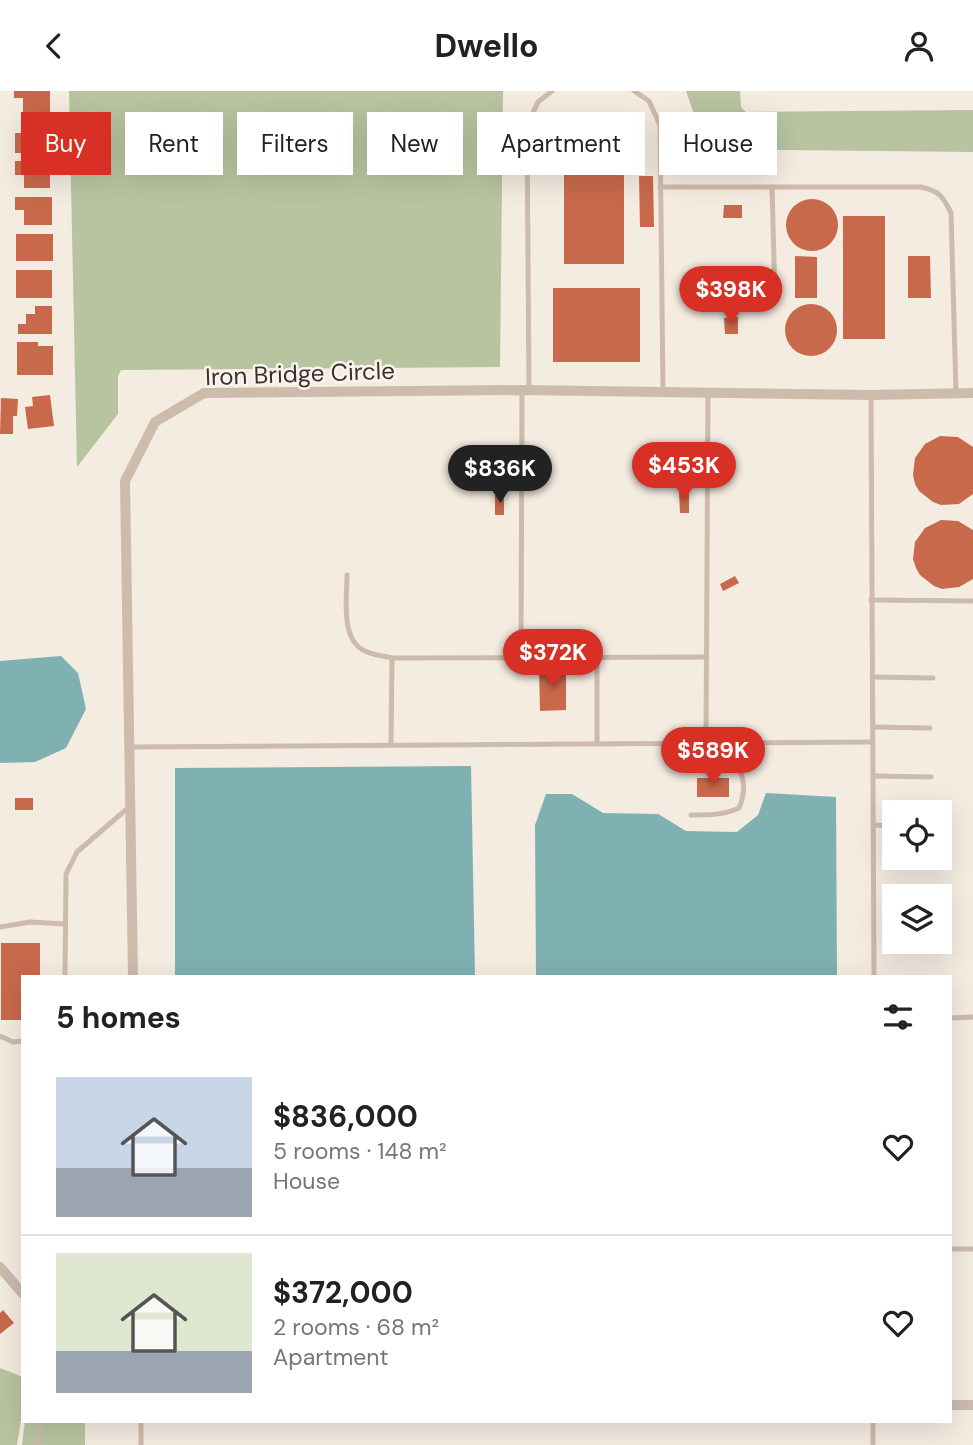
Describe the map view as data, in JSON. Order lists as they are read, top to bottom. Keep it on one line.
{"streets":{"street":["Iron Bridge Circle"]},"page":{"header":"Dwello","chip":["Buy","Rent","Filters","New","Apartment","House"],"price":["$398K","$453K","$836K","$372K","$589K"],"heading":"5 homes","list":[{"name":"$836,000","note":"5 rooms · 148 m² · House"},{"name":"$372,000","note":"2 rooms · 68 m² · Apartment"}]}}
